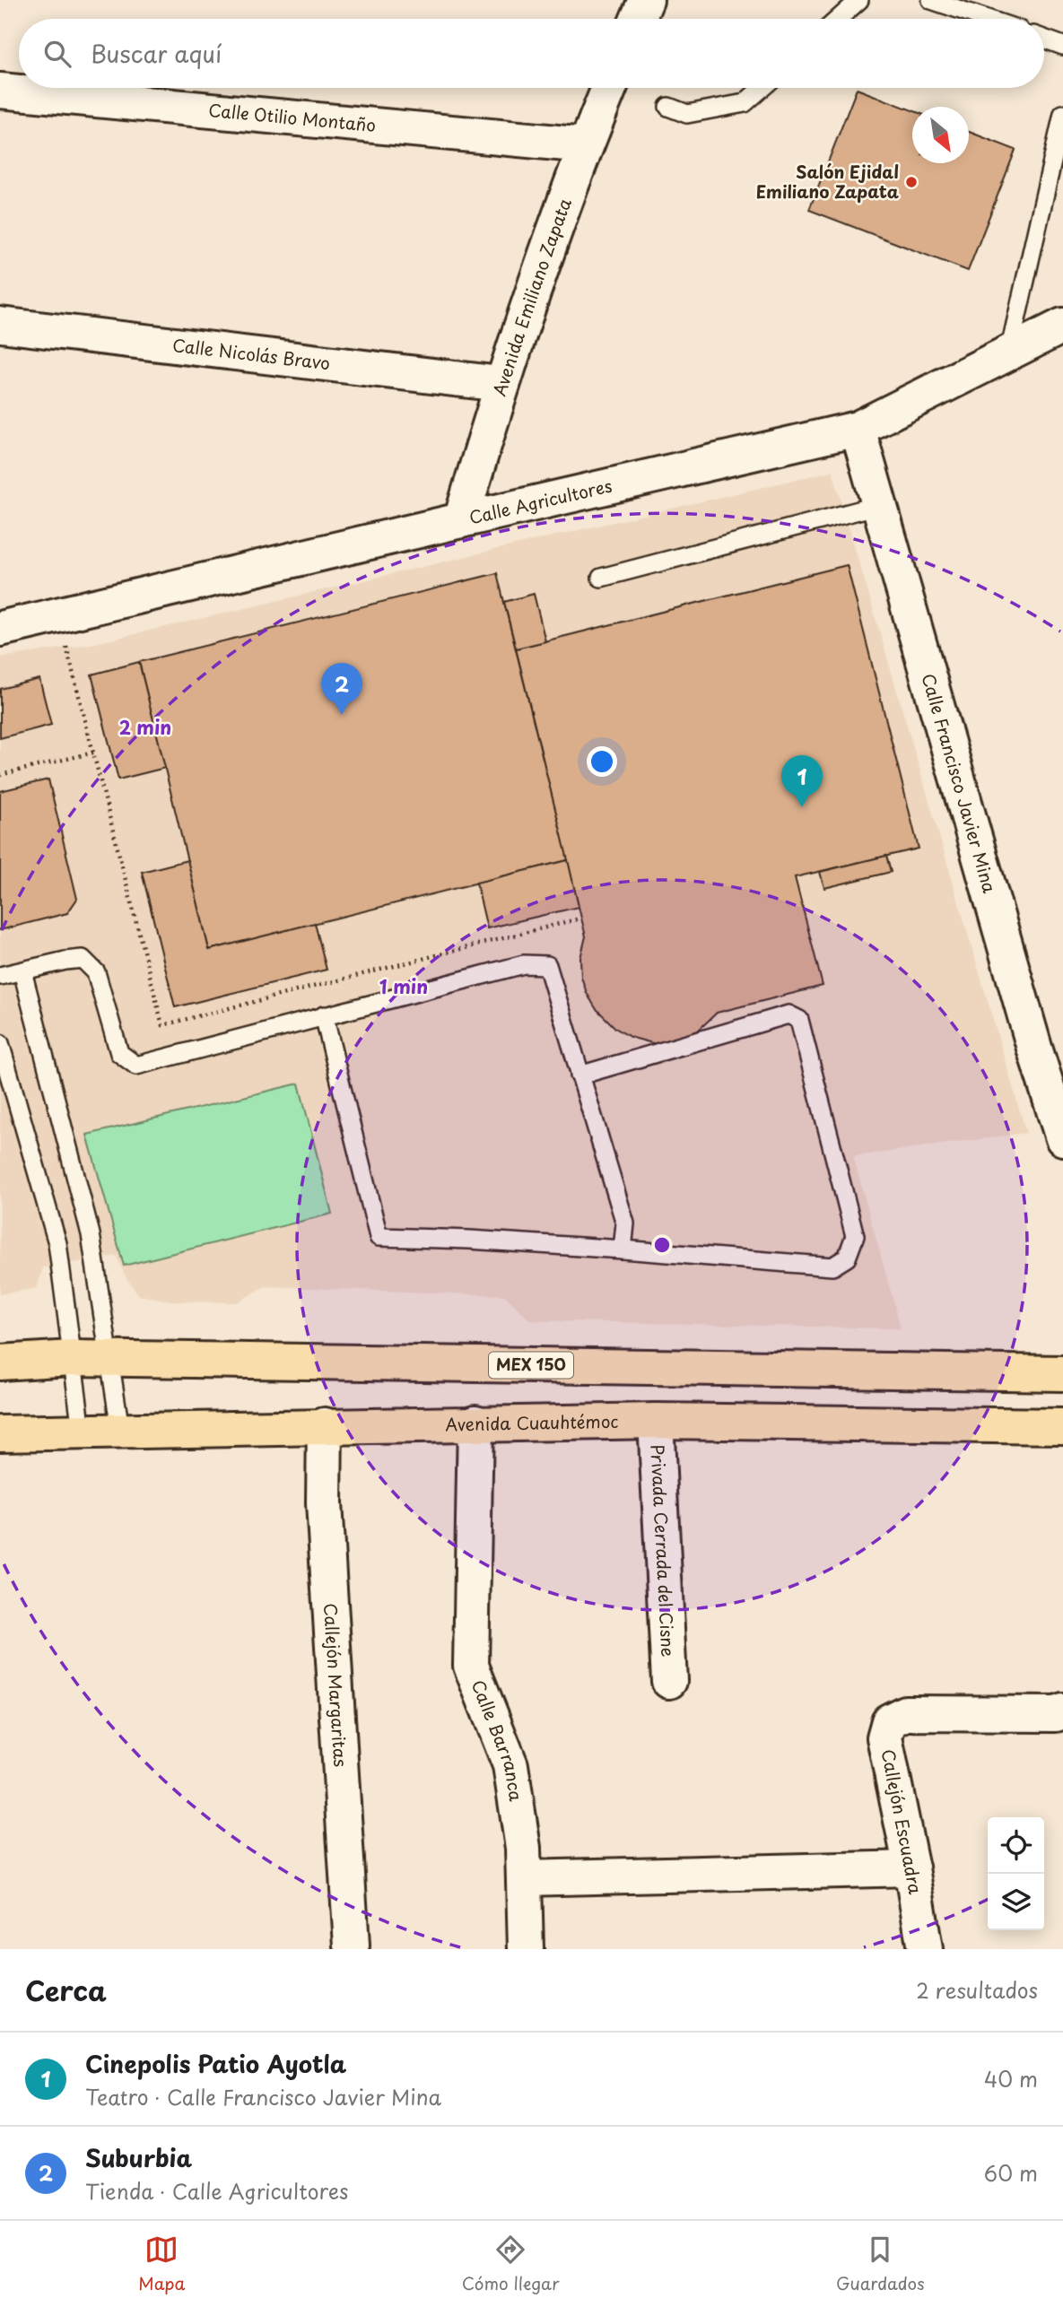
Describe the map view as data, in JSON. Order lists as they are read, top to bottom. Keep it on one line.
{"streets":{"main road":["MEX 150","Avenida Cuauhtémoc"],"street":["Calle Otilio Montaño","Avenida Emiliano Zapata","Calle Nicolás Bravo","Calle Agricultores","Calle Francisco Javier Mina","Privada Cerrada del Cisne","Callejón Margaritas","Calle Barranca","Callejón Escuadra"]},"crossings":[["Calle Otilio Montaño","Avenida Emiliano Zapata"],["Avenida Emiliano Zapata","Calle Nicolás Bravo"],["Avenida Emiliano Zapata","Calle Agricultores"],["Calle Agricultores","Calle Francisco Javier Mina"],["Avenida Cuauhtémoc","Privada Cerrada del Cisne"],["Avenida Cuauhtémoc","Callejón Margaritas"],["Avenida Cuauhtémoc","Calle Barranca"]],"places":["Salón Ejidal Emiliano Zapata"],"north":"bottom right","page":{"search":"Buscar aquí","pins":["2","1"],"heading":["Cerca","2 resultados"],"list":[{"mark":"1","name":"Cinepolis Patio Ayotla","note":"Teatro · Calle Francisco Javier Mina","value":"40 m"},{"mark":"2","name":"Suburbia","note":"Tienda · Calle Agricultores","value":"60 m"}],"nav":["Mapa","Cómo llegar","Guardados"]},"rings":["2 min","1 min"]}
